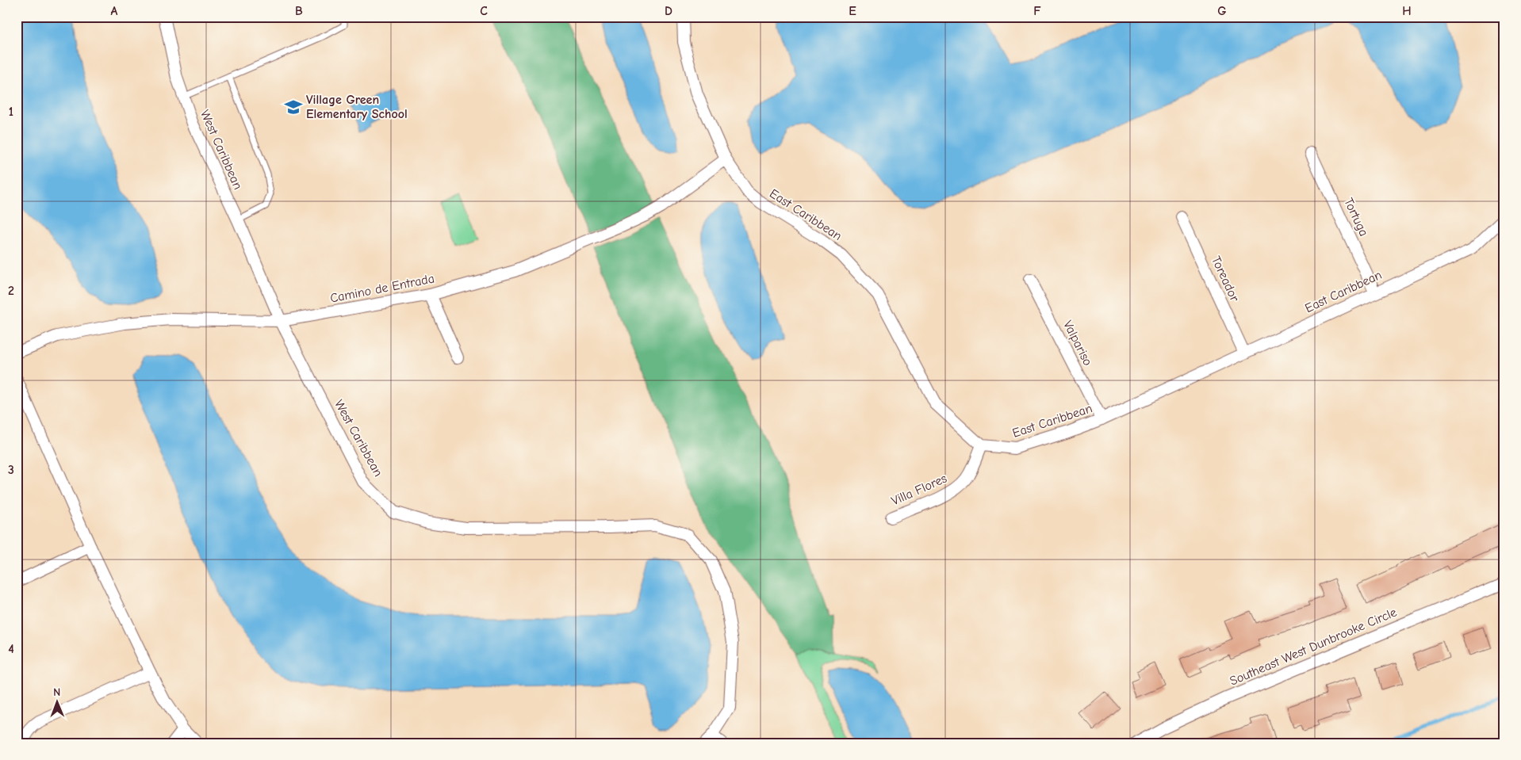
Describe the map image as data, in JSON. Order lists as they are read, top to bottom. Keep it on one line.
{"streets":{"street":["West Caribbean","East Caribbean","Tortuga","Toreador","Camino de Entrada","Valpariso","Villa Flores","Southeast West Dunbrooke Circle"]},"crossings":[["West Caribbean","Camino de Entrada"],["East Caribbean","Tortuga"],["East Caribbean","Toreador"],["East Caribbean","Camino de Entrada"],["East Caribbean","Valpariso"],["East Caribbean","Villa Flores"]],"places":{"school or university":["Village Green Elementary School"]},"north":"top","grid":{"columns":["A","B","C","D","E","F","G","H"],"rows":["1","2","3","4"]}}
